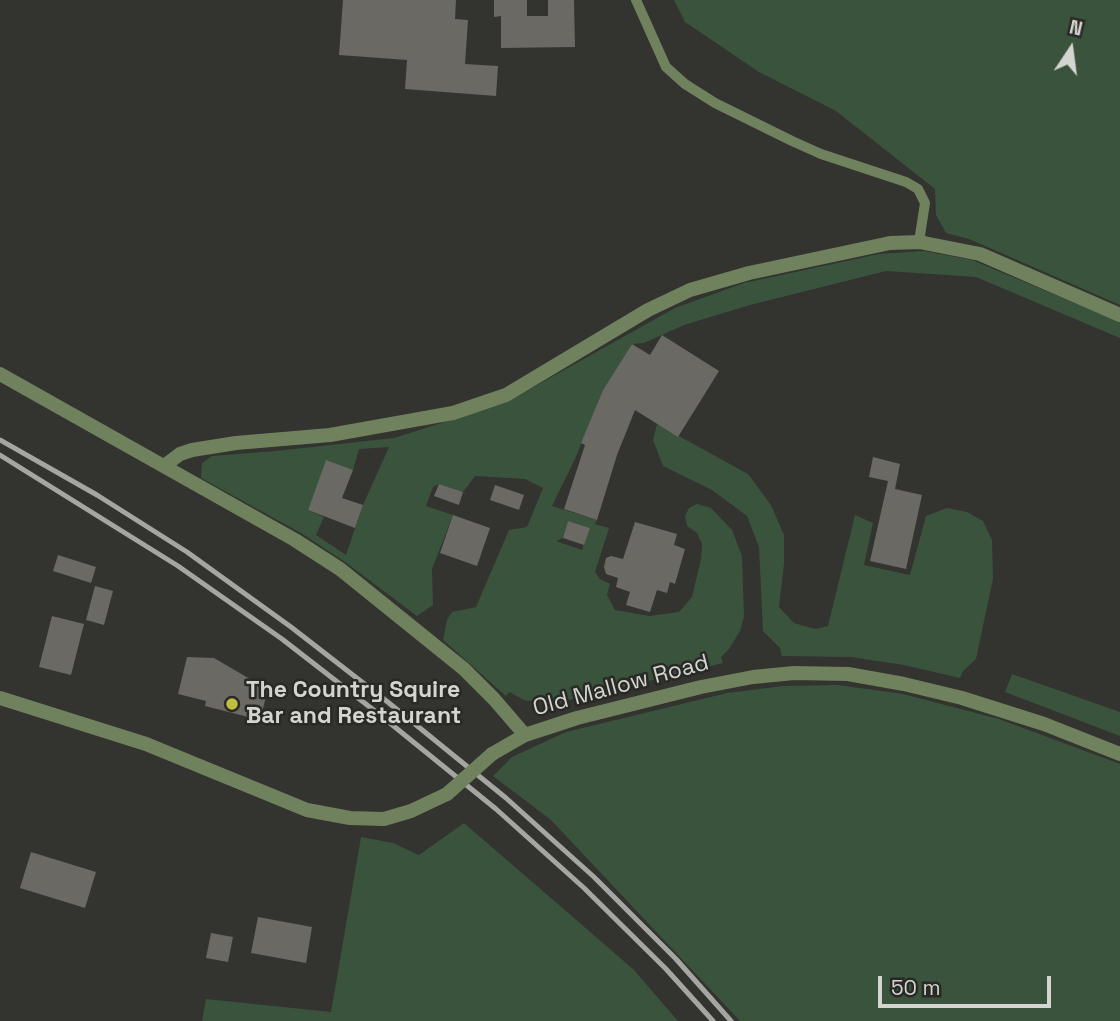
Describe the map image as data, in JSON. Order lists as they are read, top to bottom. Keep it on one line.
{"streets":{"street":["Old Mallow Road"]},"places":["The Country Squire Bar and Restaurant"],"scale_bar":"50 m","north":"top"}
